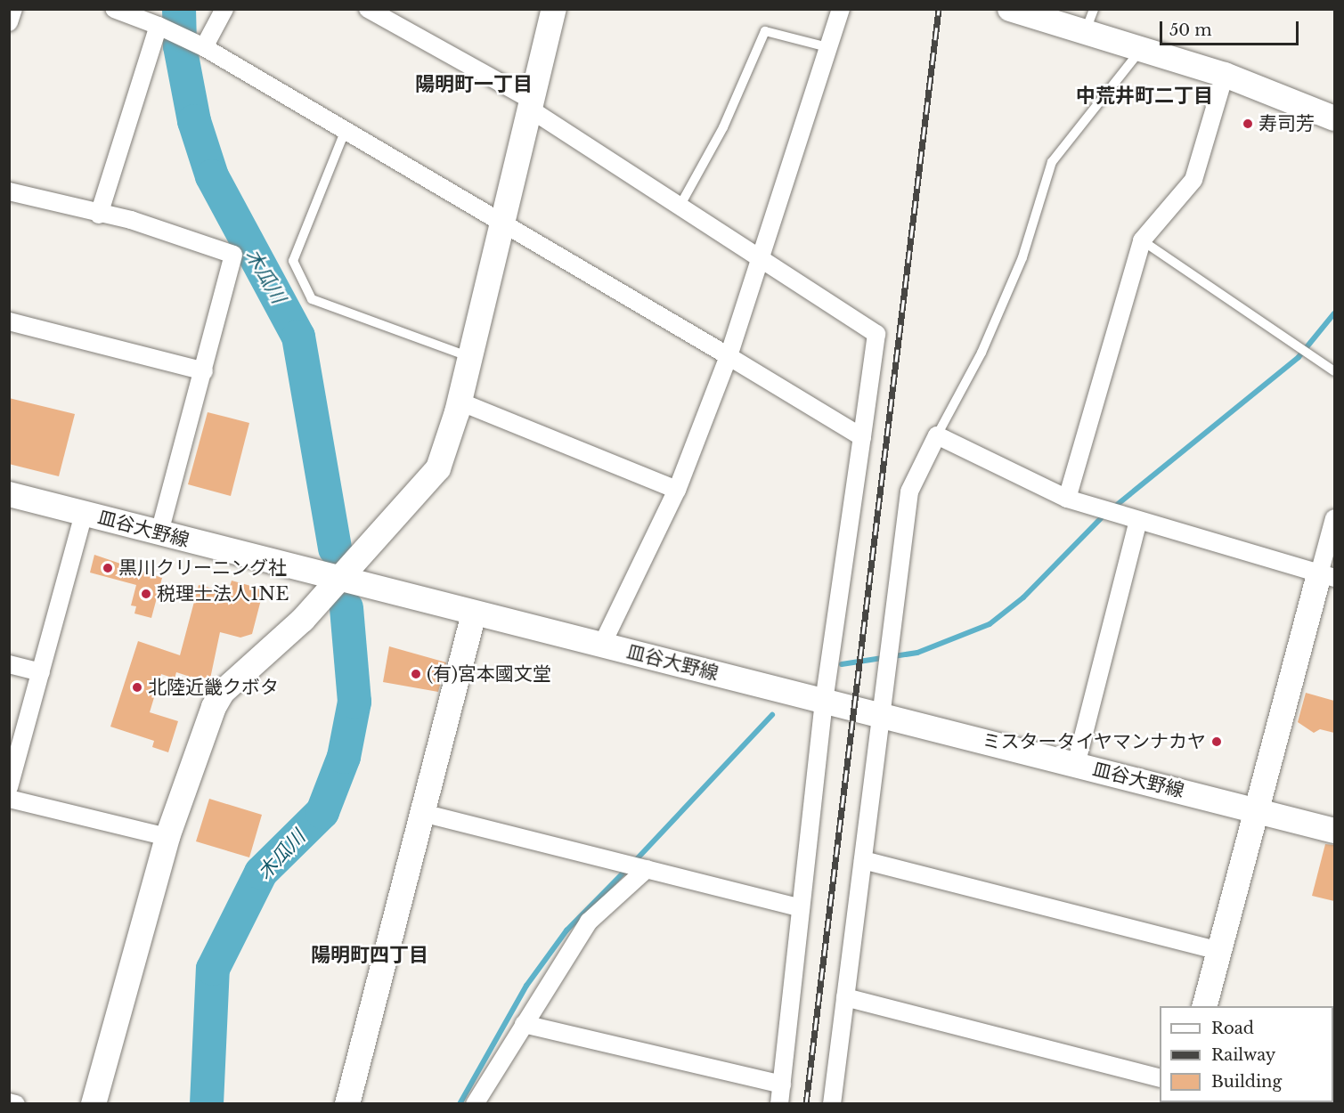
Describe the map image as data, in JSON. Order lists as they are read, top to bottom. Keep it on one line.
{"streets":{"street":["皿谷大野線"]},"districts":["陽明町一丁目","中荒井町二丁目","陽明町四丁目"],"water":["木瓜川"],"places":["寿司芳","黒川クリーニング社","税理士法人1NE","(有)宮本國文堂","北陸近畿クボタ","ミスタータイヤマンナカヤ"],"legend":["Road","Railway","Building"],"scale_bar":"50 m"}
